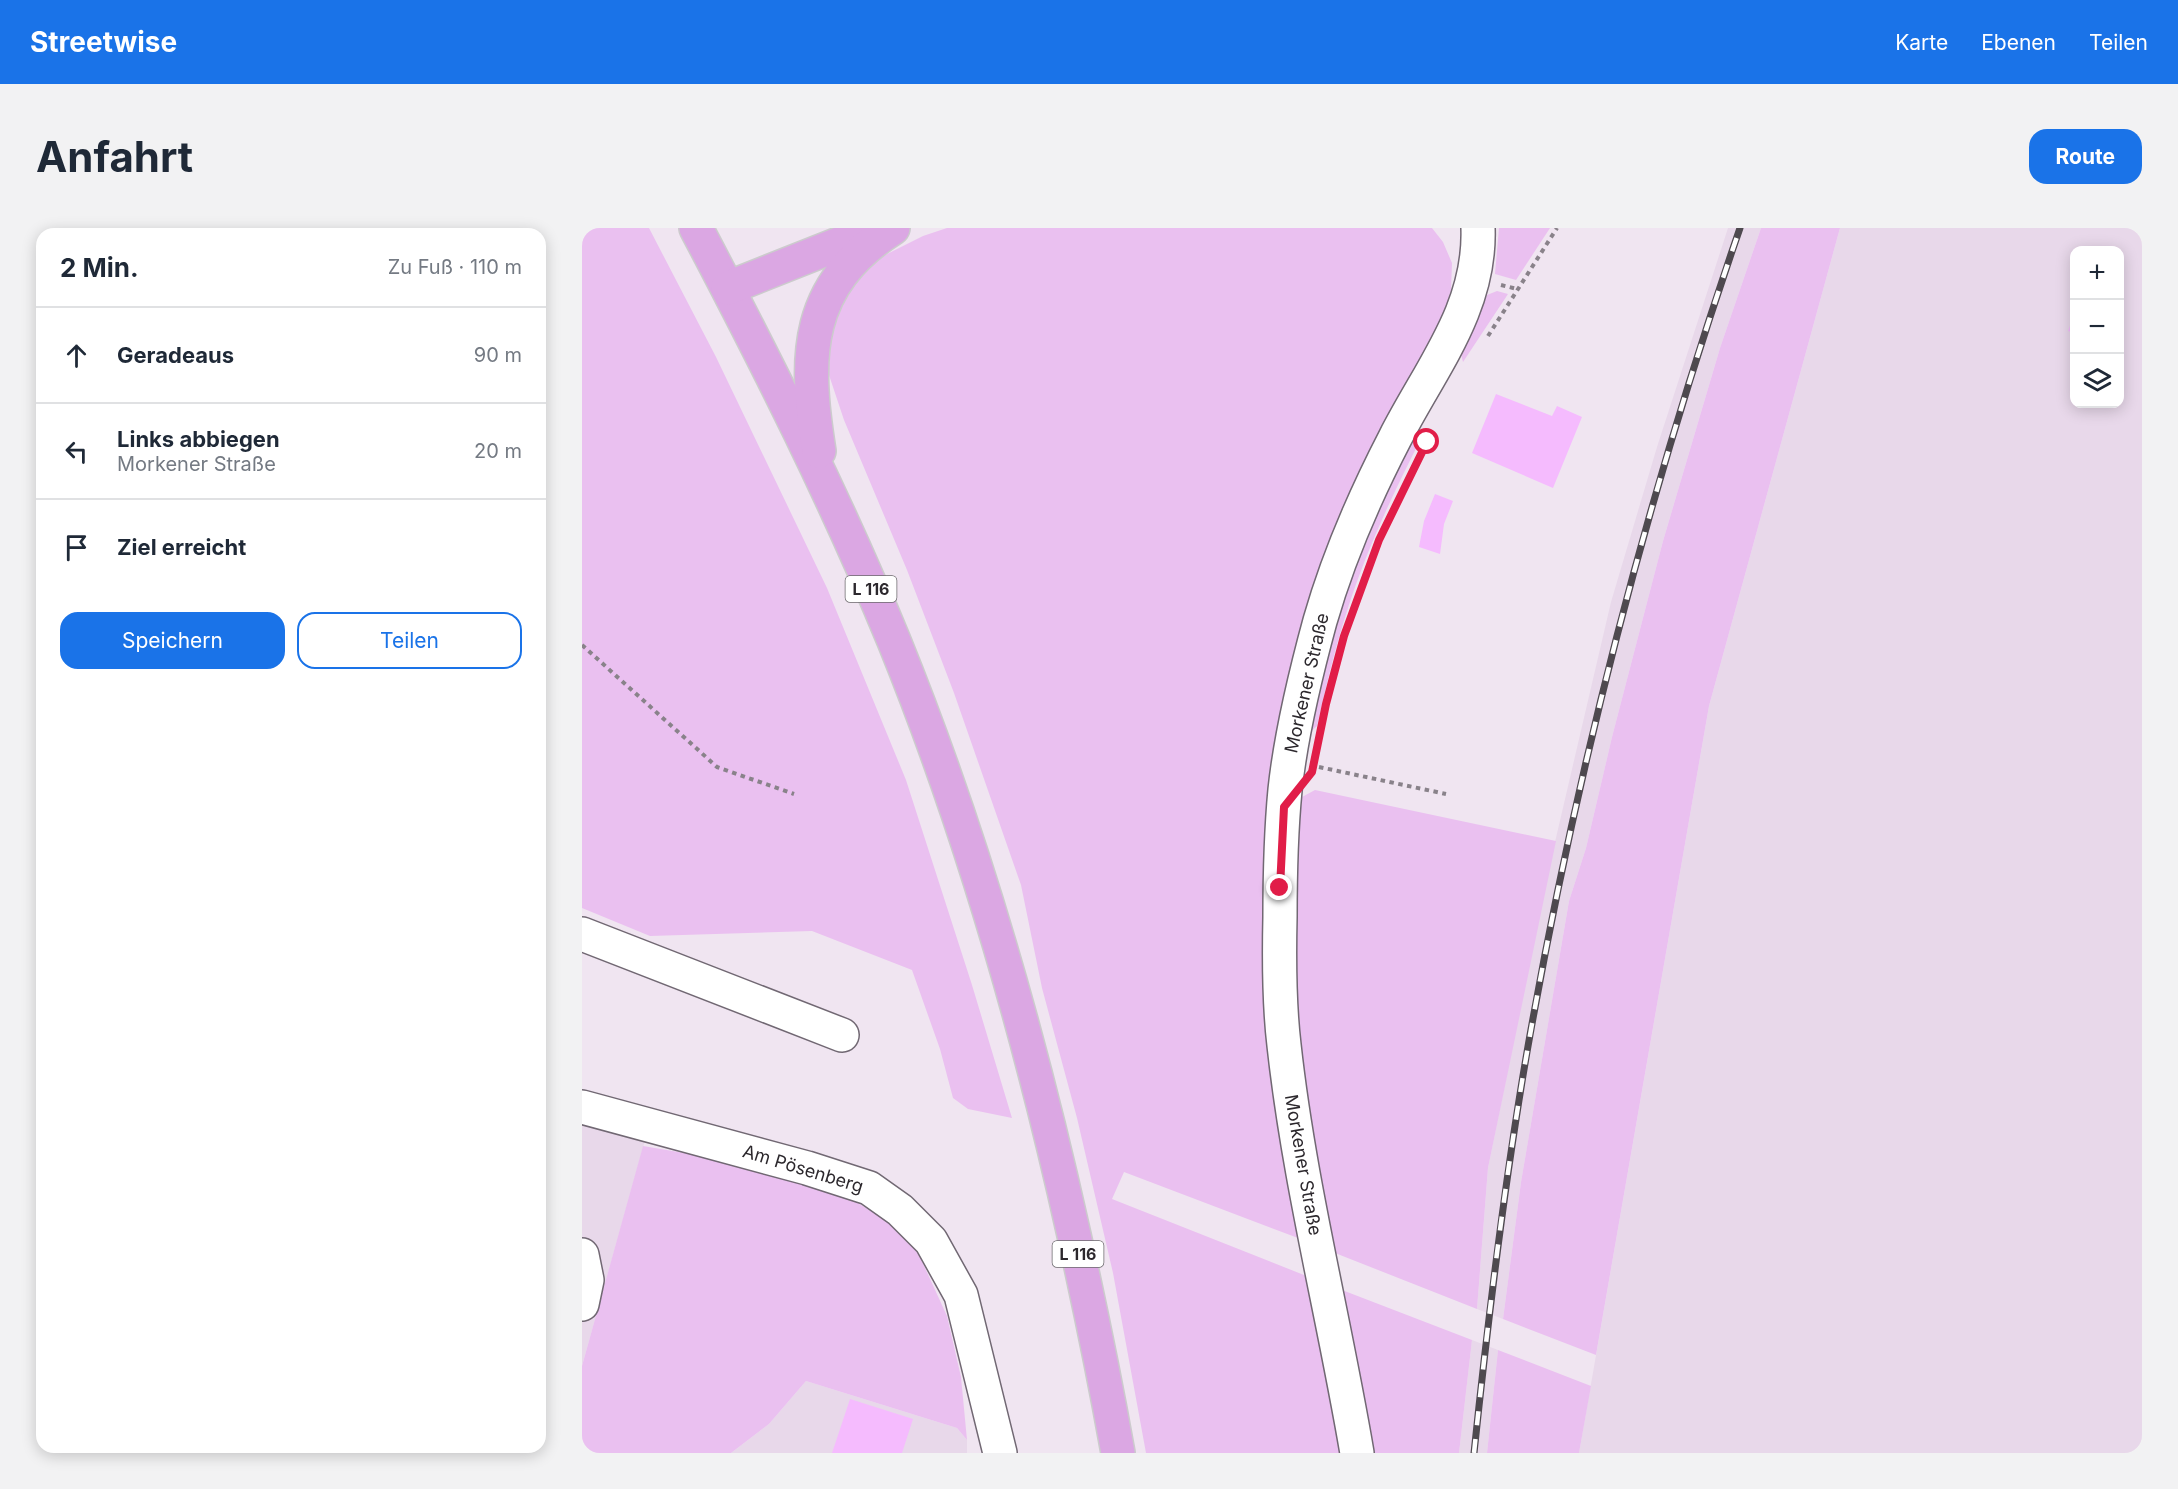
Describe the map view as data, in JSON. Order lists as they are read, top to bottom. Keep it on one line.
{"streets":{"main road":["L 116"],"street":["Morkener Straße","Am Pösenberg"]},"page":{"header":"Streetwise","nav":["Karte","Ebenen","Teilen"],"buttons":["Route",["Speichern","Teilen"]],"title":"Anfahrt","heading":["2 Min.","Zu Fuß · 110 m"],"map_buttons":["+","−"],"list":[["Geradeaus","90 m"],["Links abbiegen","Morkener Straße","20 m"],"Ziel erreicht"]}}
